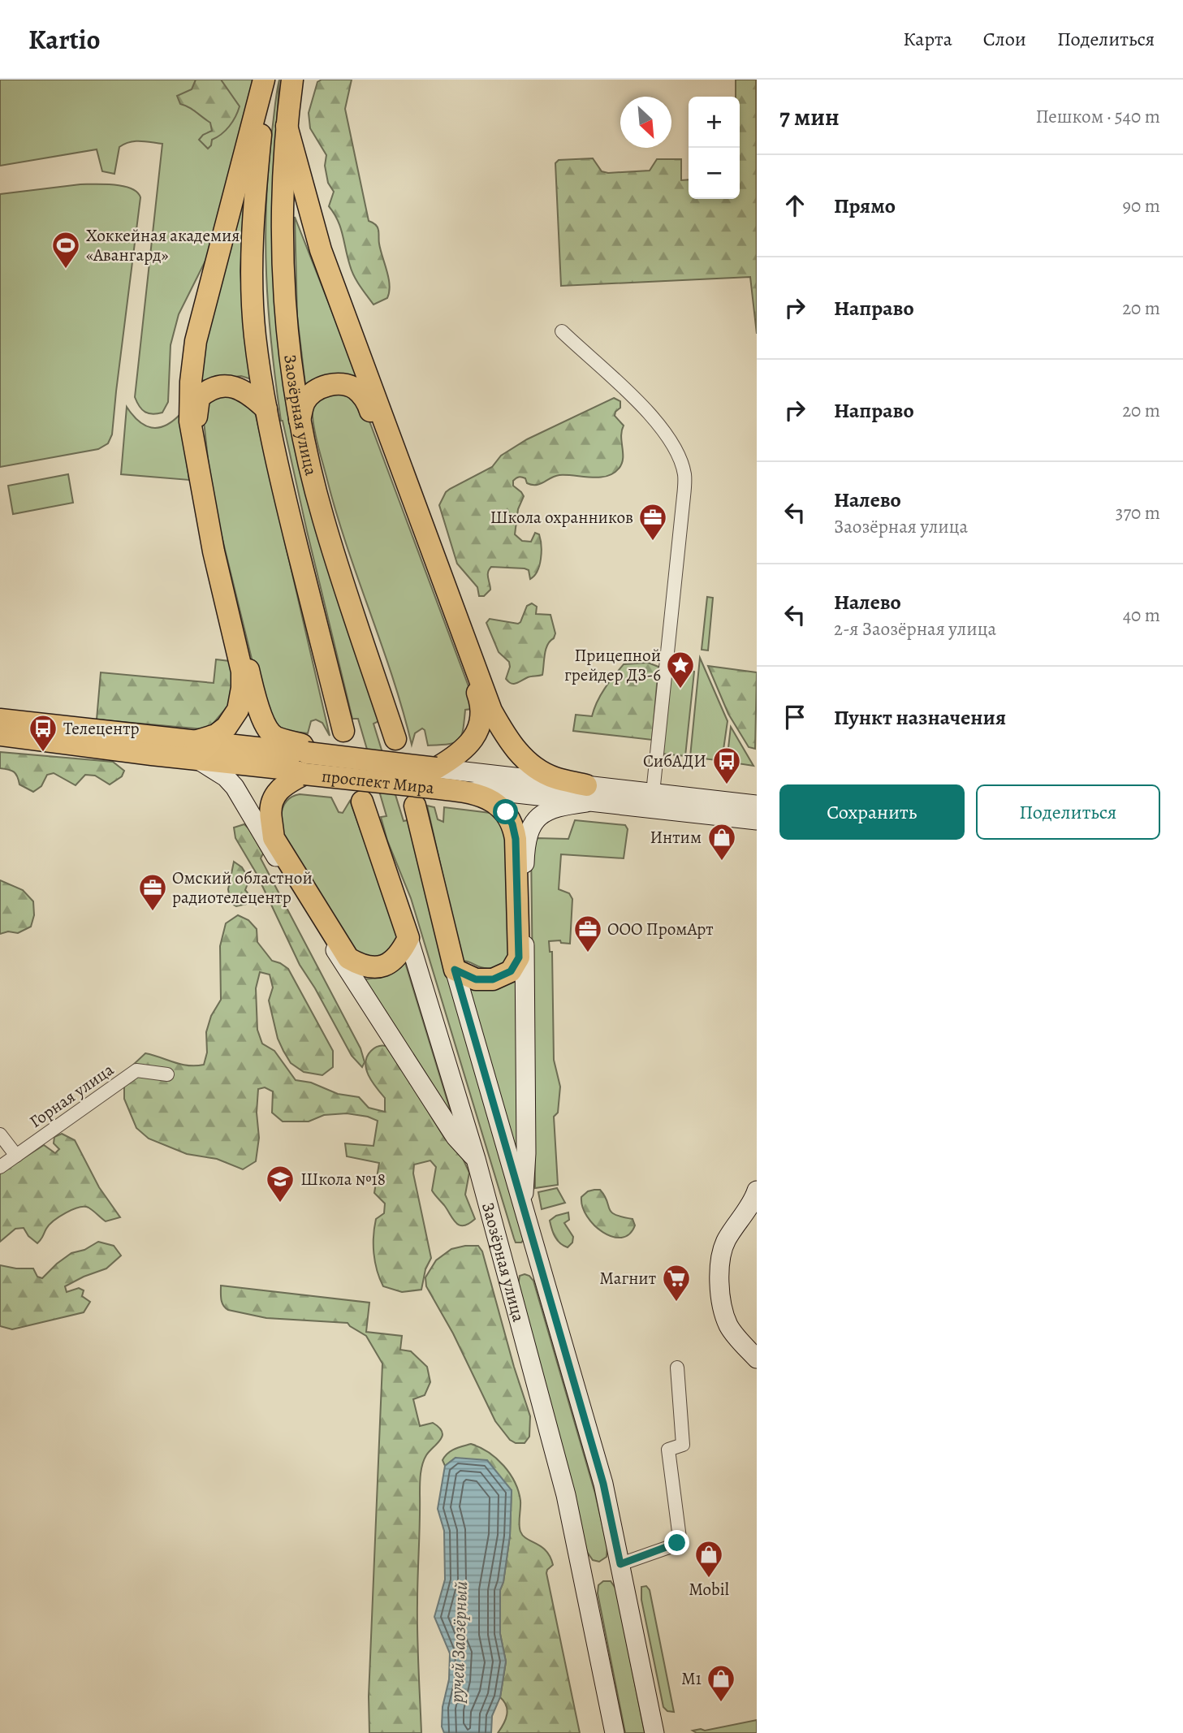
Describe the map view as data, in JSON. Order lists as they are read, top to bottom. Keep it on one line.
{"streets":{"main road":["Заозёрная улица","проспект Мира"],"street":["Горная улица"]},"water":["ручей Заозёрный"],"places":{"sports":["Хоккейная академия «Авангард»"],"office":["Школа охранников","Омский областной радиотелецентр","ООО ПромАрт"],"place":["Прицепной грейдер ДЗ-6"],"bus stop":["Телецентр","СибАДИ"],"shop":["Интим","Mobil","М1"],"school or university":["Школа №18"],"supermarket":["Магнит"]},"north":"bottom right","page":{"header":"Kartio","nav":["Карта","Слои","Поделиться"],"heading":["7 мин","Пешком · 540 m"],"map_buttons":["+","−"],"list":[["Прямо","90 m"],["Направо","20 m"],["Направо","20 m"],["Налево","Заозёрная улица","370 m"],["Налево","2-я Заозёрная улица","40 m"],"Пункт назначения"],"buttons":["Сохранить","Поделиться"]}}
